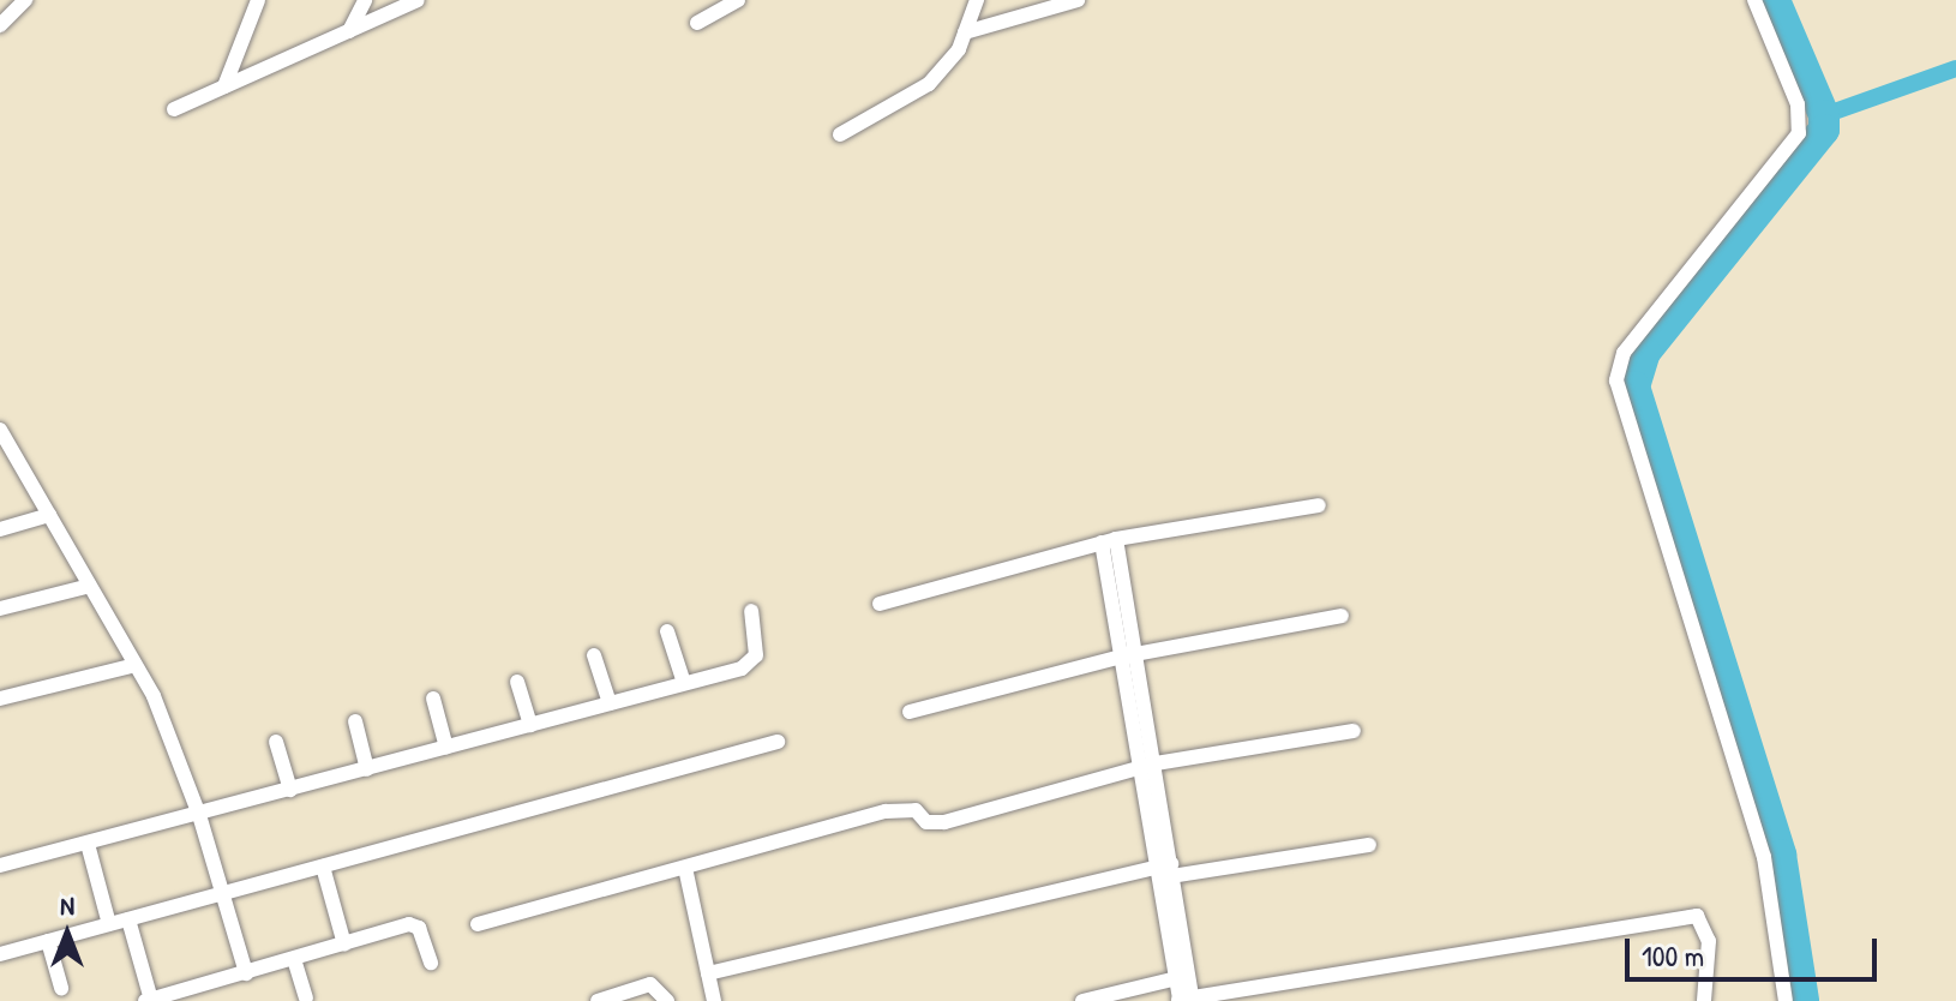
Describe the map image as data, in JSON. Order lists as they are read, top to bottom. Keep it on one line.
{"scale_bar":"100 m","north":"top"}
